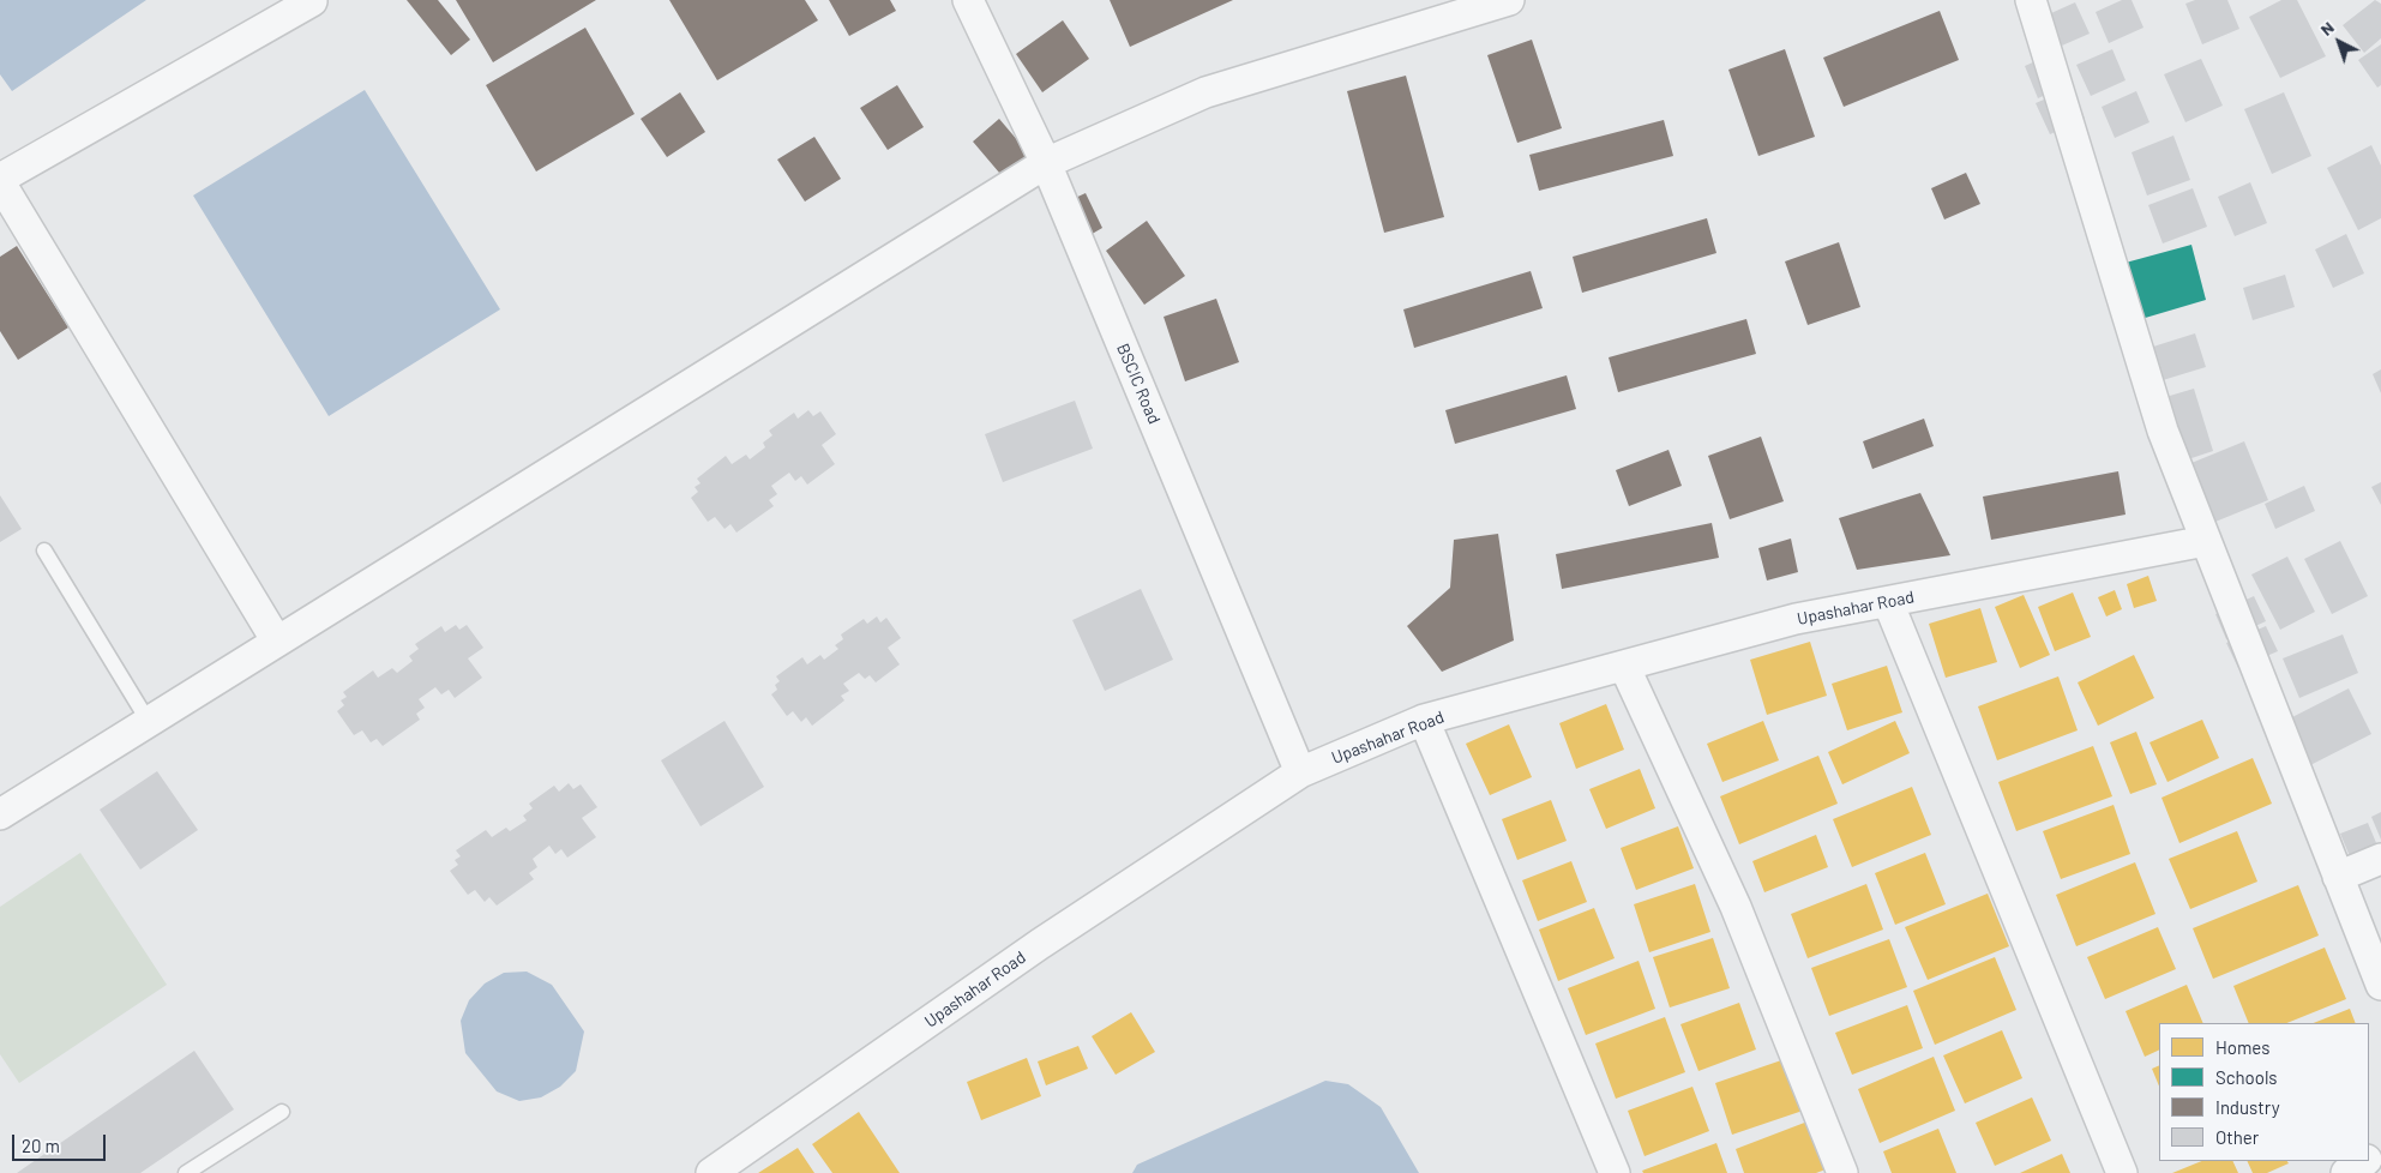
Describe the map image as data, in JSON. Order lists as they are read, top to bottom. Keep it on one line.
{"streets":{"street":["BSCIC Road","Upashahar Road"]},"crossings":[["BSCIC Road","Upashahar Road"]],"legend":["Homes","Schools","Industry","Other"],"scale_bar":"20 m","north":"top left"}
